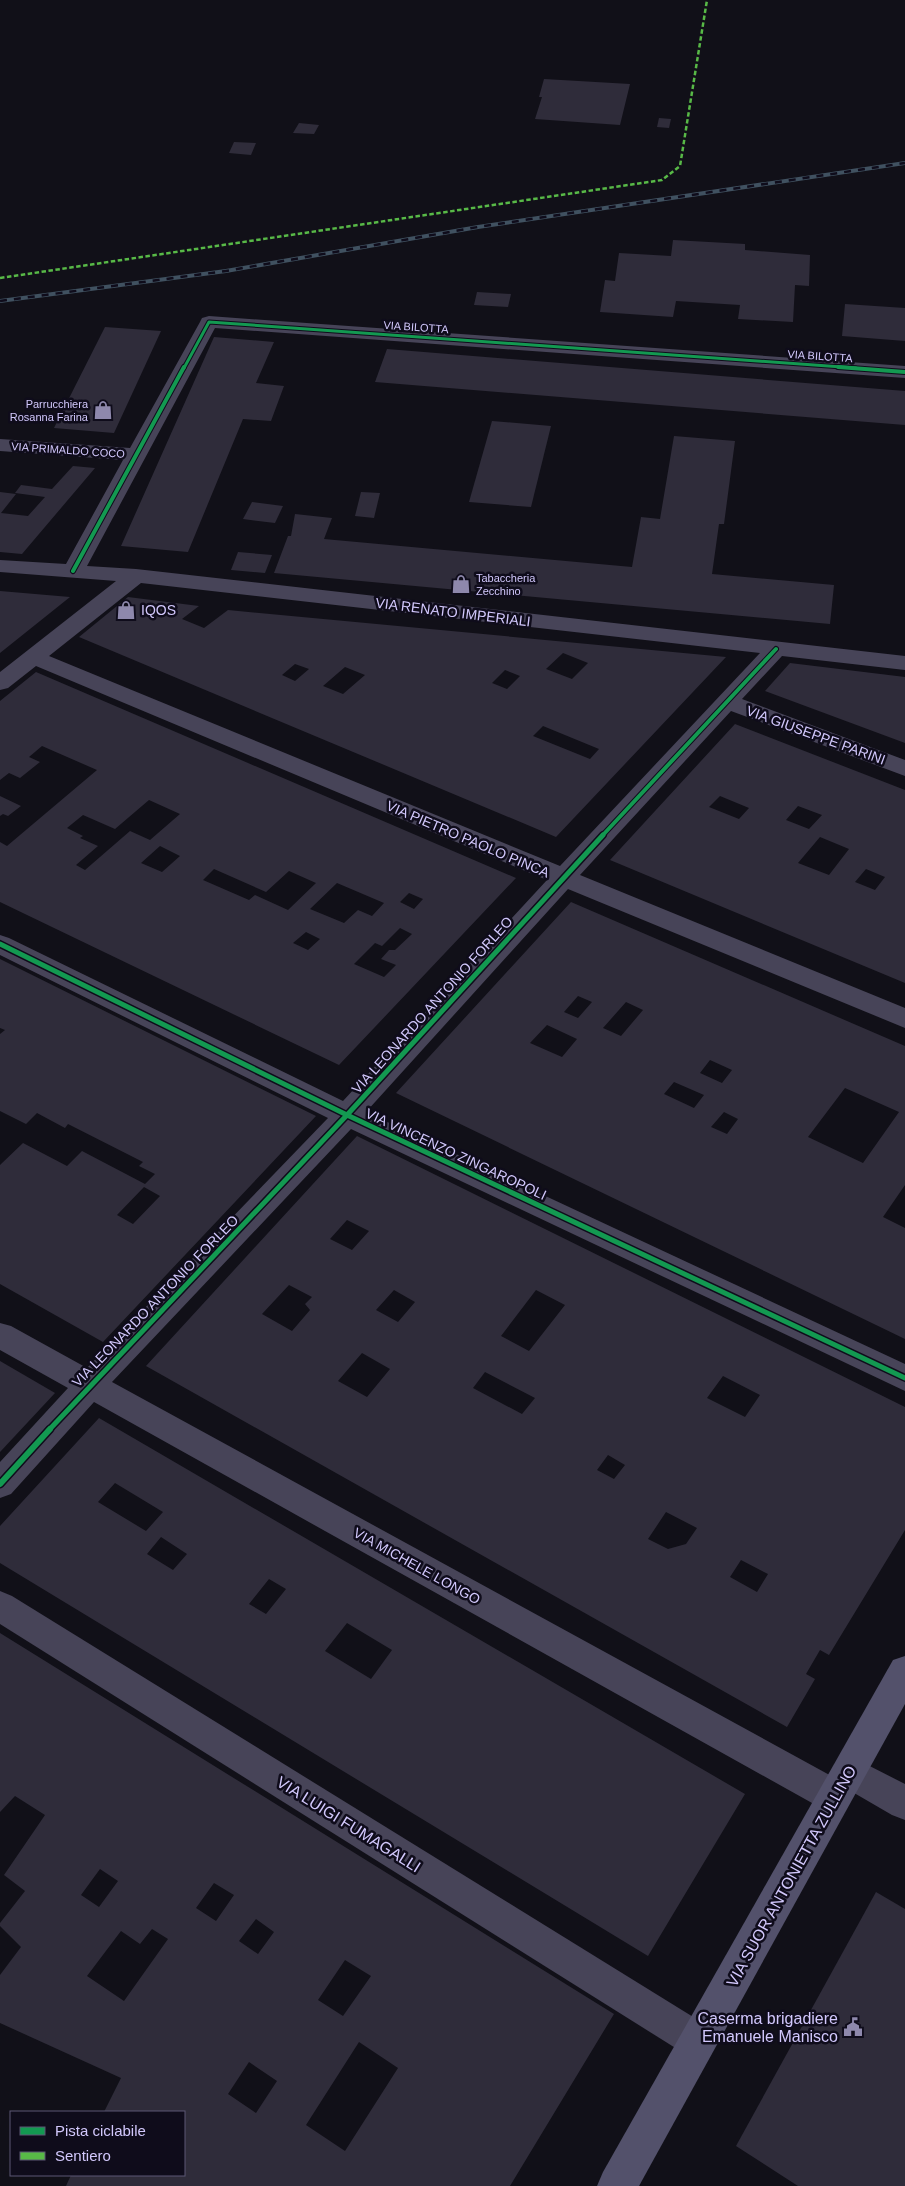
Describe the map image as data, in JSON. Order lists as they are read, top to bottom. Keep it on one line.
{"streets":{"main road":["VIA SUOR ANTONIETTA ZULLINO"],"street":["VIA BILOTTA","VIA PRIMALDO COCO","VIA RENATO IMPERIALI","VIA GIUSEPPE PARINI","VIA PIETRO PAOLO PINCA","VIA LEONARDO ANTONIO FORLEO","VIA VINCENZO ZINGAROPOLI","VIA MICHELE LONGO","VIA LUIGI FUMAGALLI"]},"crossings":[["VIA BILOTTA","VIA PRIMALDO COCO"],["VIA BILOTTA","VIA RENATO IMPERIALI"],["VIA RENATO IMPERIALI","VIA LEONARDO ANTONIO FORLEO"],["VIA GIUSEPPE PARINI","VIA LEONARDO ANTONIO FORLEO"],["VIA PIETRO PAOLO PINCA","VIA LEONARDO ANTONIO FORLEO"],["VIA LEONARDO ANTONIO FORLEO","VIA VINCENZO ZINGAROPOLI"],["VIA LEONARDO ANTONIO FORLEO","VIA MICHELE LONGO"],["VIA MICHELE LONGO","VIA SUOR ANTONIETTA ZULLINO"],["VIA LUIGI FUMAGALLI","VIA SUOR ANTONIETTA ZULLINO"]],"places":{"shop":["Parrucchiera Rosanna Farina","Tabaccheria Zecchino","IQOS"],"public building":["Caserma brigadiere Emanuele Manisco"]},"legend":["Pista ciclabile","Sentiero"]}
